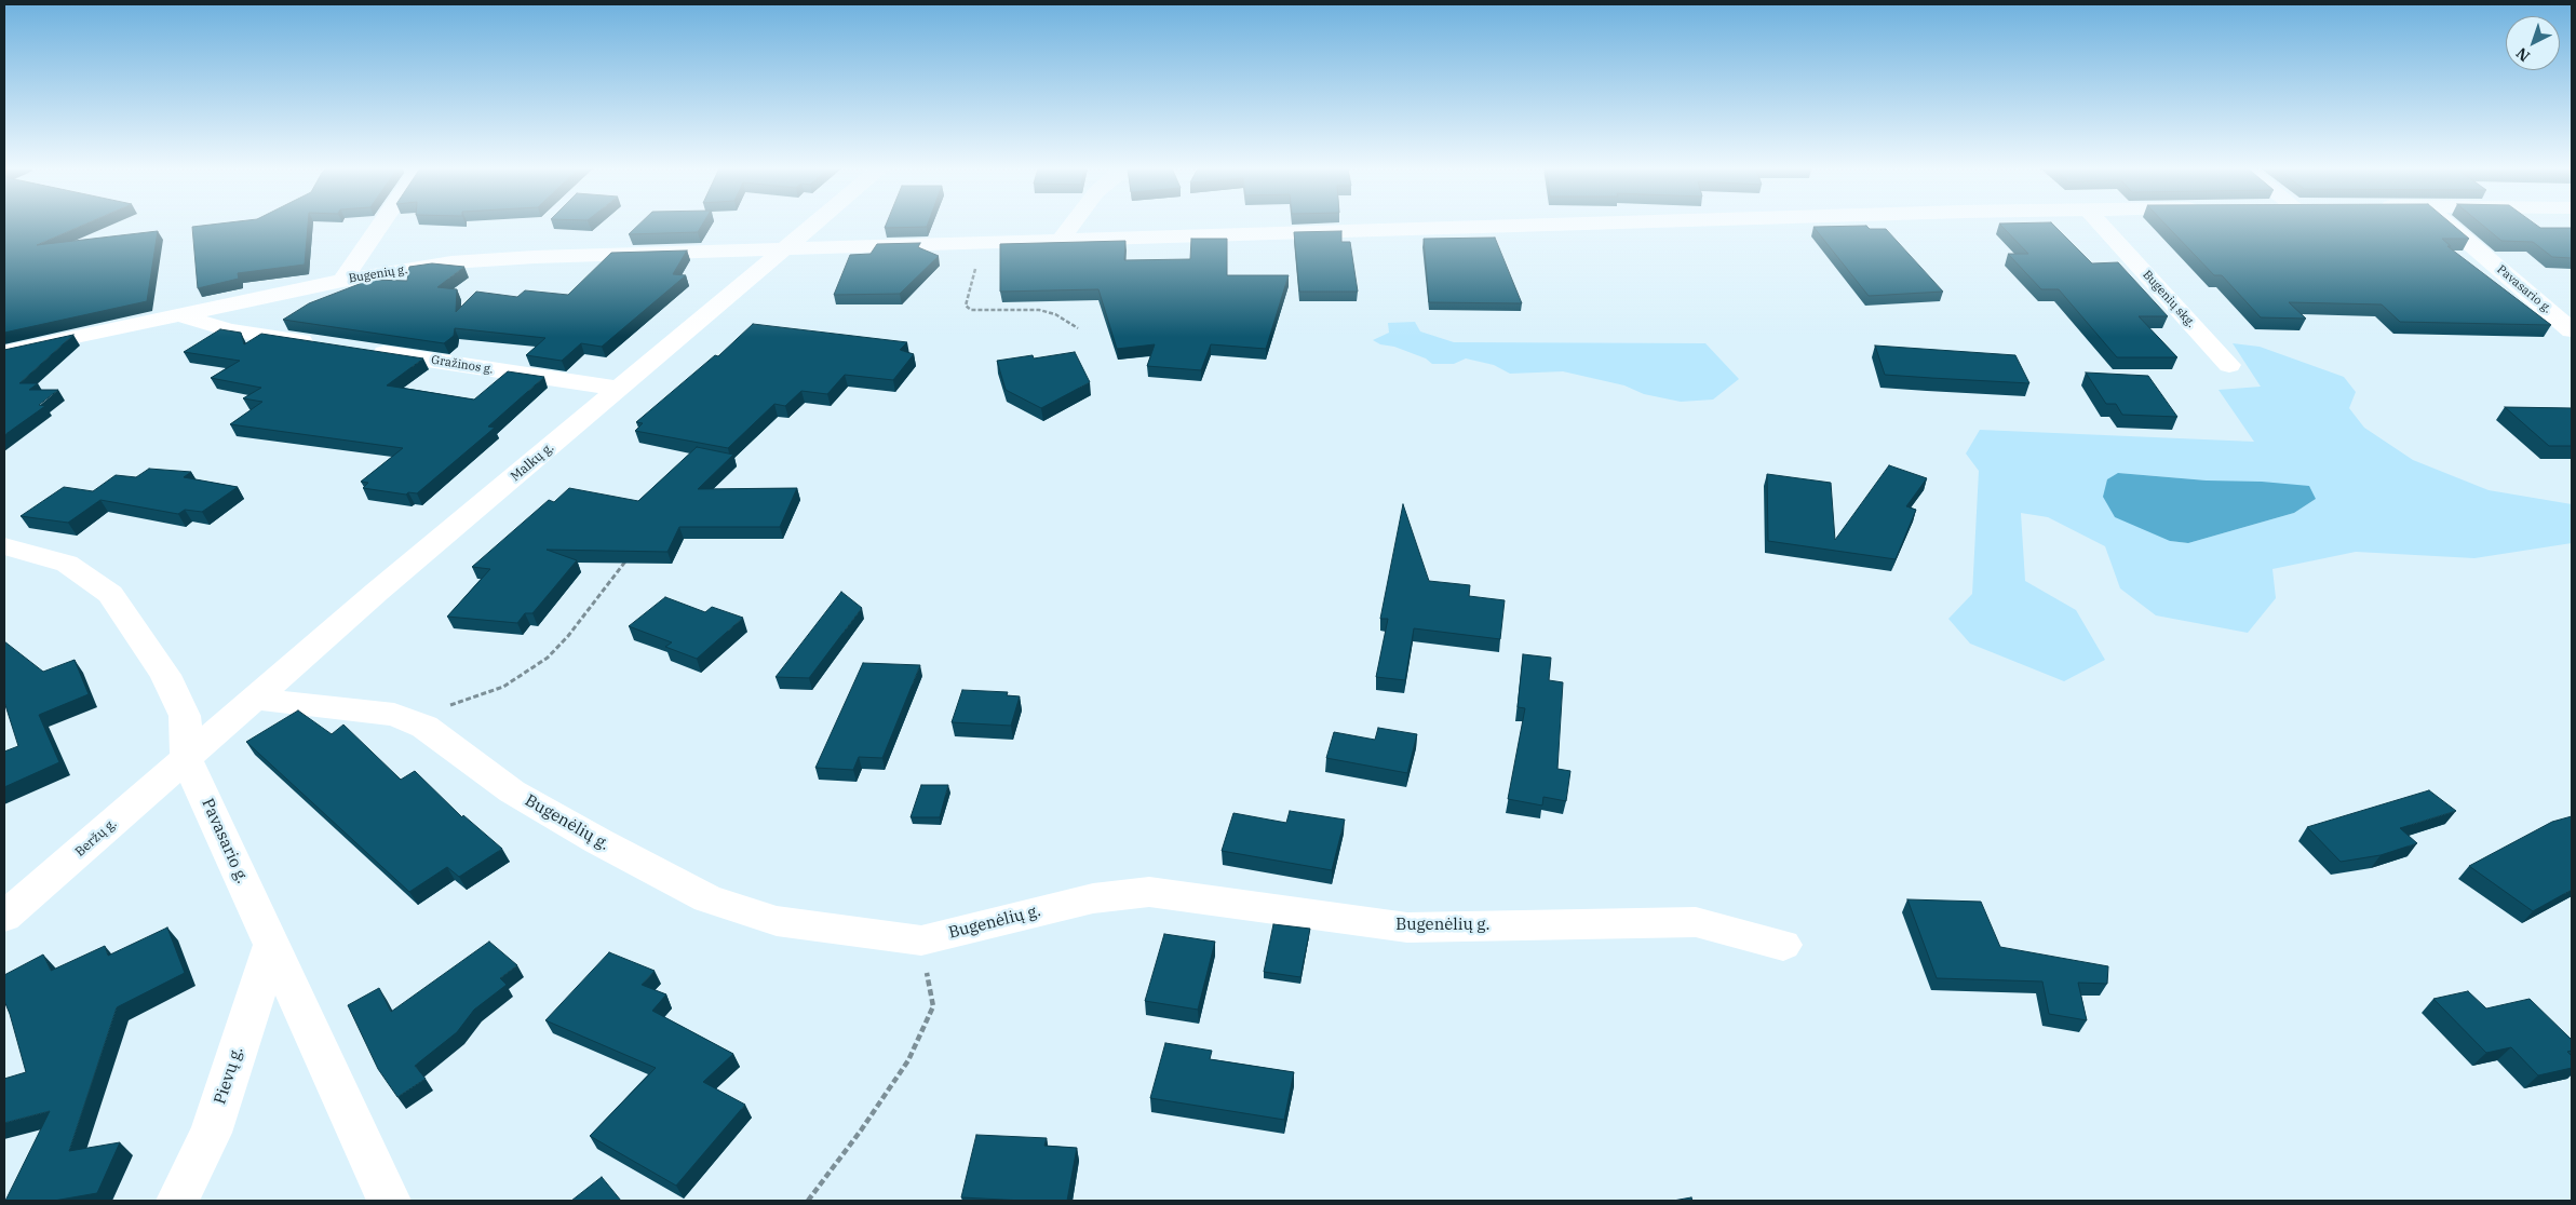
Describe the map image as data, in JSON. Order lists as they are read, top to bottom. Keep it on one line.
{"streets":{"street":["Bugenių g.","Pavasario g.","Bugenių skg.","Gražinos g.","Malkų g.","Bugenėlių g.","Beržų g.","Pievų g."]},"crossings":[["Bugenių g.","Malkų g."],["Pavasario g.","Malkų g."],["Pavasario g.","Beržų g."],["Pavasario g.","Pievų g."],["Gražinos g.","Malkų g."],["Malkų g.","Bugenėlių g."],["Malkų g.","Beržų g."]],"north":"bottom left"}
